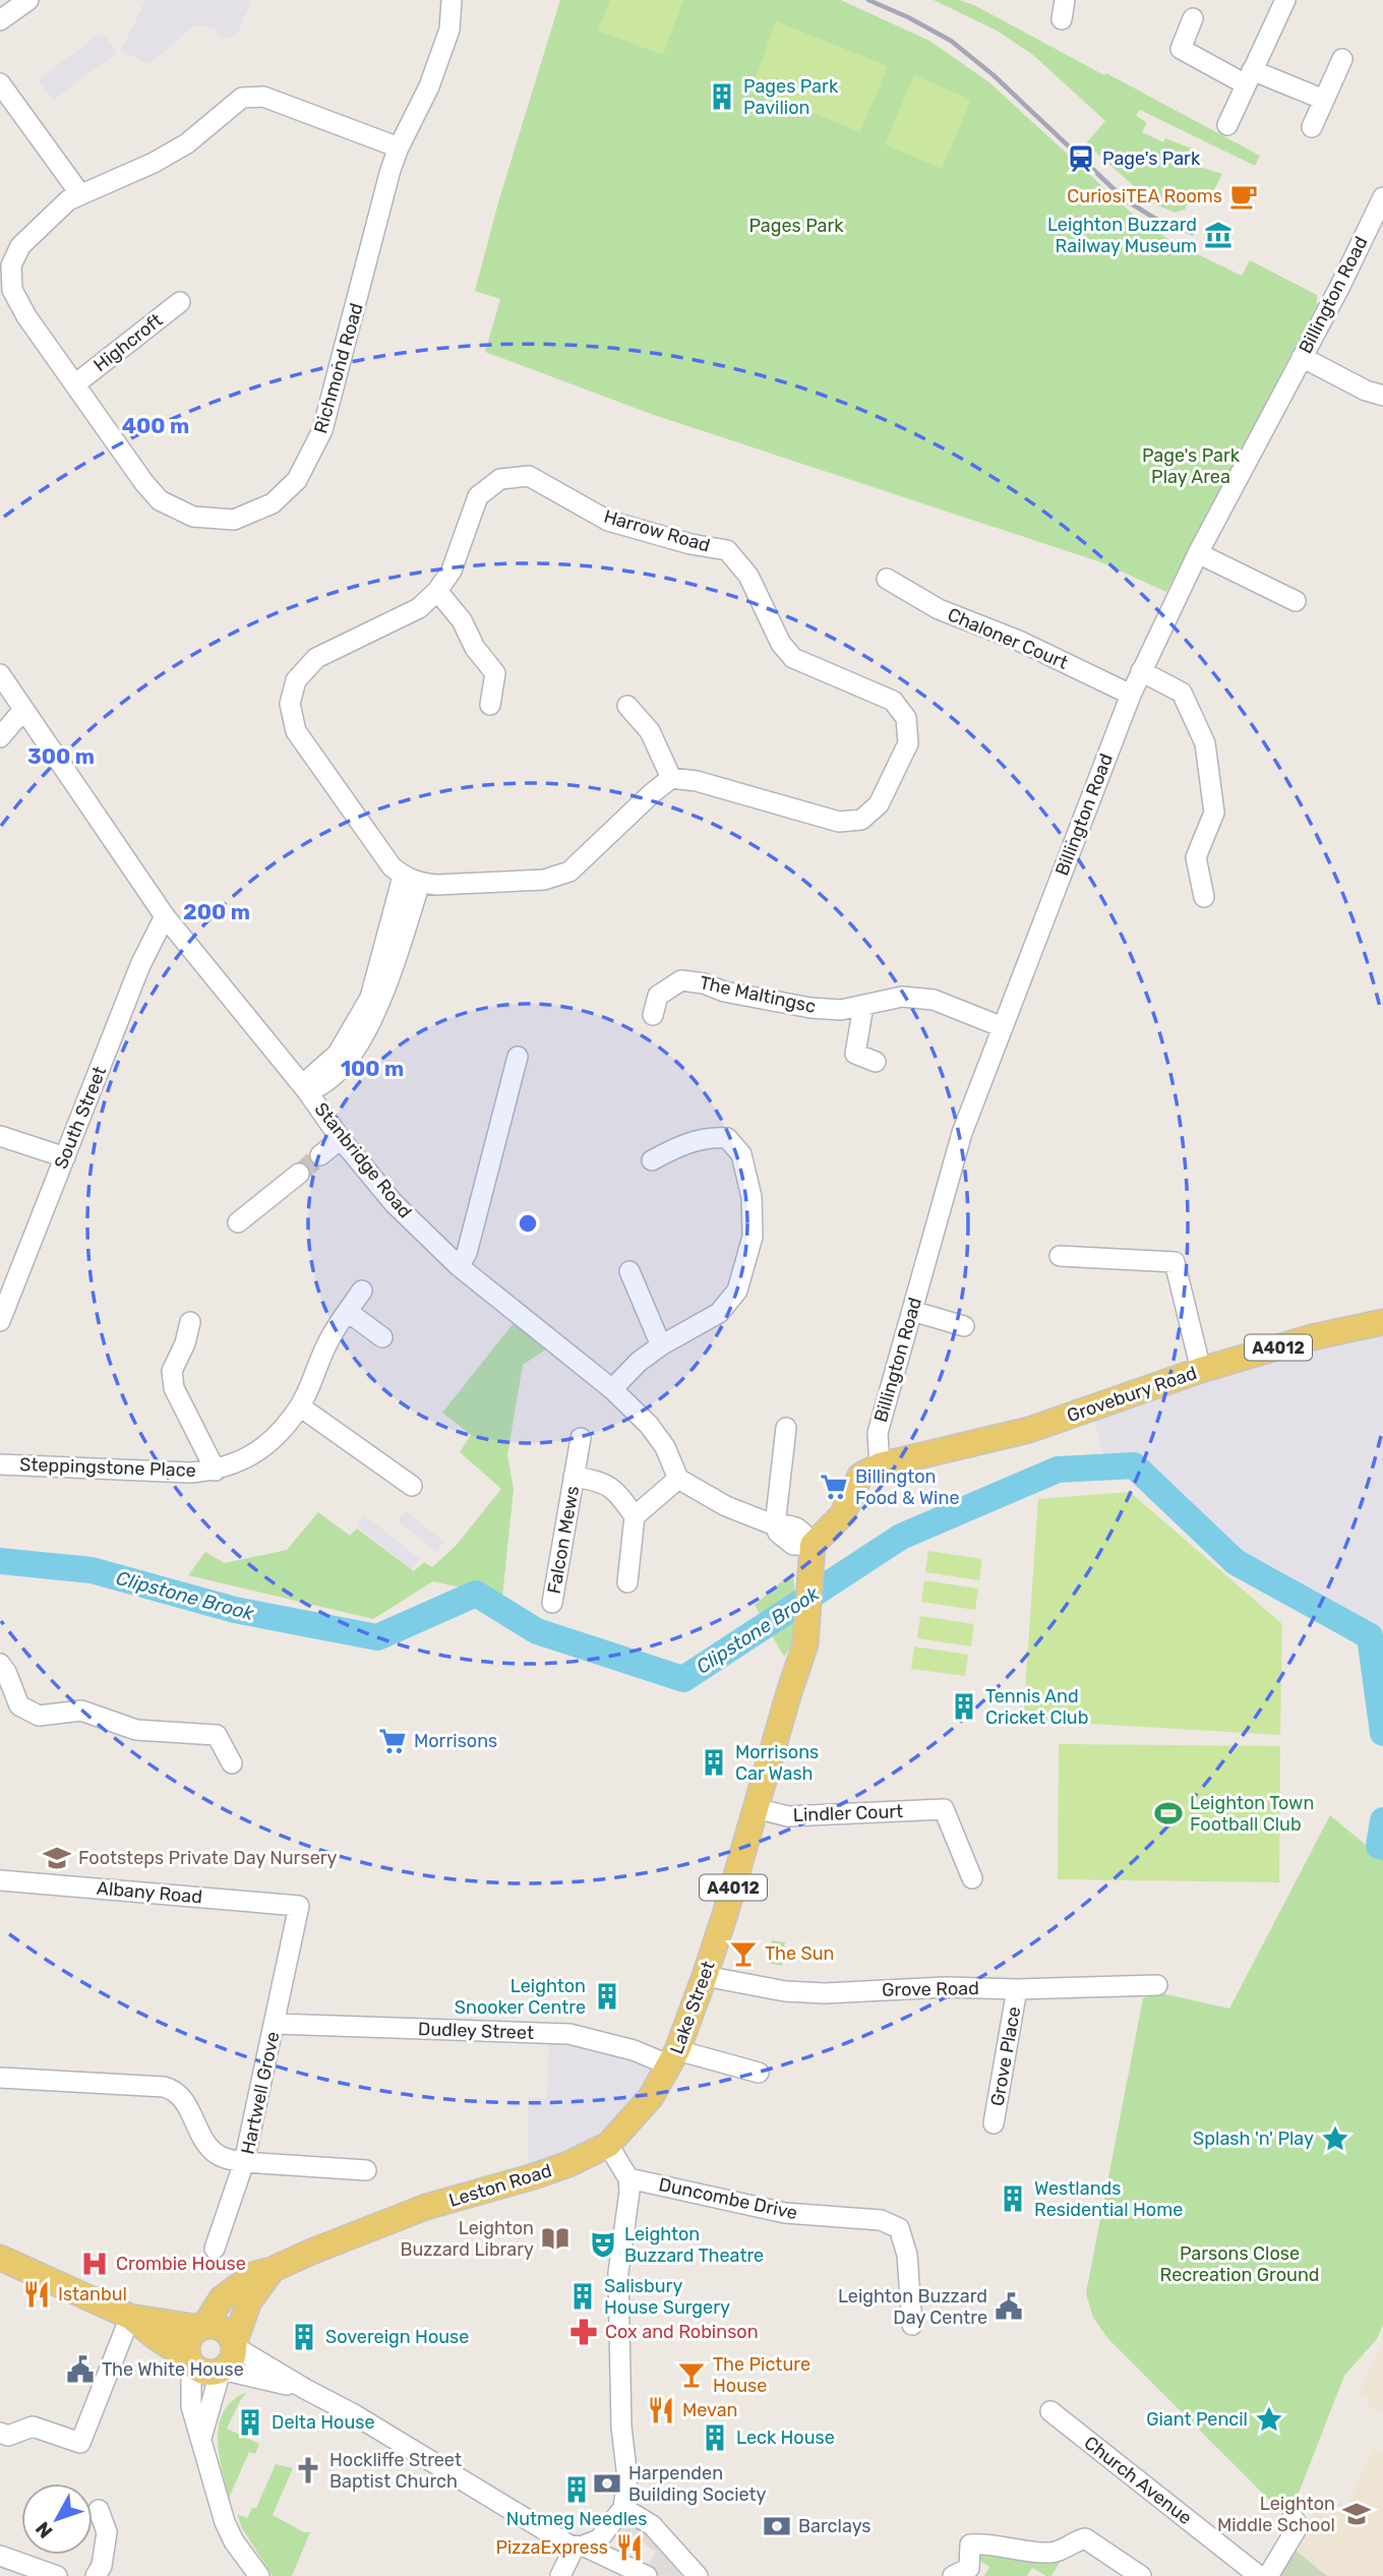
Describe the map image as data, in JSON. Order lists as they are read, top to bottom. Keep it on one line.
{"streets":{"main road":["A4012","Grovebury Road","Lake Street","Leston Road"],"street":["Billington Road","Highcroft","Richmond Road","Harrow Road","Chaloner Court","The Maltingsc","South Street","Stanbridge Road","Steppingstone Place","Falcon Mews","Lindler Court","Albany Road","Grove Road","Dudley Street","Grove Place","Hartwell Grove","Duncombe Drive","Church Avenue"]},"crossings":[["Billington Road","Chaloner Court"],["Billington Road","The Maltingsc"],["Billington Road","A4012"],["Billington Road","Grovebury Road"],["Highcroft","Richmond Road"],["South Street","Stanbridge Road"],["A4012","Grovebury Road"],["A4012","Lake Street"],["Lindler Court","Lake Street"],["Albany Road","Hartwell Grove"],["Grove Road","Lake Street"],["Grove Road","Grove Place"],["Lake Street","Dudley Street"],["Lake Street","Leston Road"],["Dudley Street","Hartwell Grove"]],"water":["Clipstone Brook"],"parks":["Pages Park","Page's Park Play Area","Parsons Close Recreation Ground"],"places":{"building":["Pages Park Pavilion","Tennis And Cricket Club","Morrisons Car Wash","Leighton Snooker Centre","Westlands Residential Home","Salisbury House Surgery","Sovereign House","Delta House","Leck House","Nutmeg Needles"],"station":["Page's Park"],"cafe":["CuriosiTEA Rooms"],"museum":["Leighton Buzzard Railway Museum"],"supermarket":["Billington Food & Wine","Morrisons"],"sports":["Leighton Town Football Club"],"school or university":["Footsteps Private Day Nursery","Leighton Middle School"],"bar":["The Sun","The Picture House"],"place":["Splash 'n' Play","Giant Pencil"],"library":["Leighton Buzzard Library"],"theatre":["Leighton Buzzard Theatre"],"hospital":["Crombie House"],"restaurant":["Istanbul","Mevan","PizzaExpress"],"public building":["Leighton Buzzard Day Centre","The White House"],"pharmacy":["Cox and Robinson"],"church":["Hockliffe Street Baptist Church"],"bank":["Harpenden Building Society","Barclays"]},"north":"bottom left","rings":["400 m","300 m","200 m","100 m"]}
